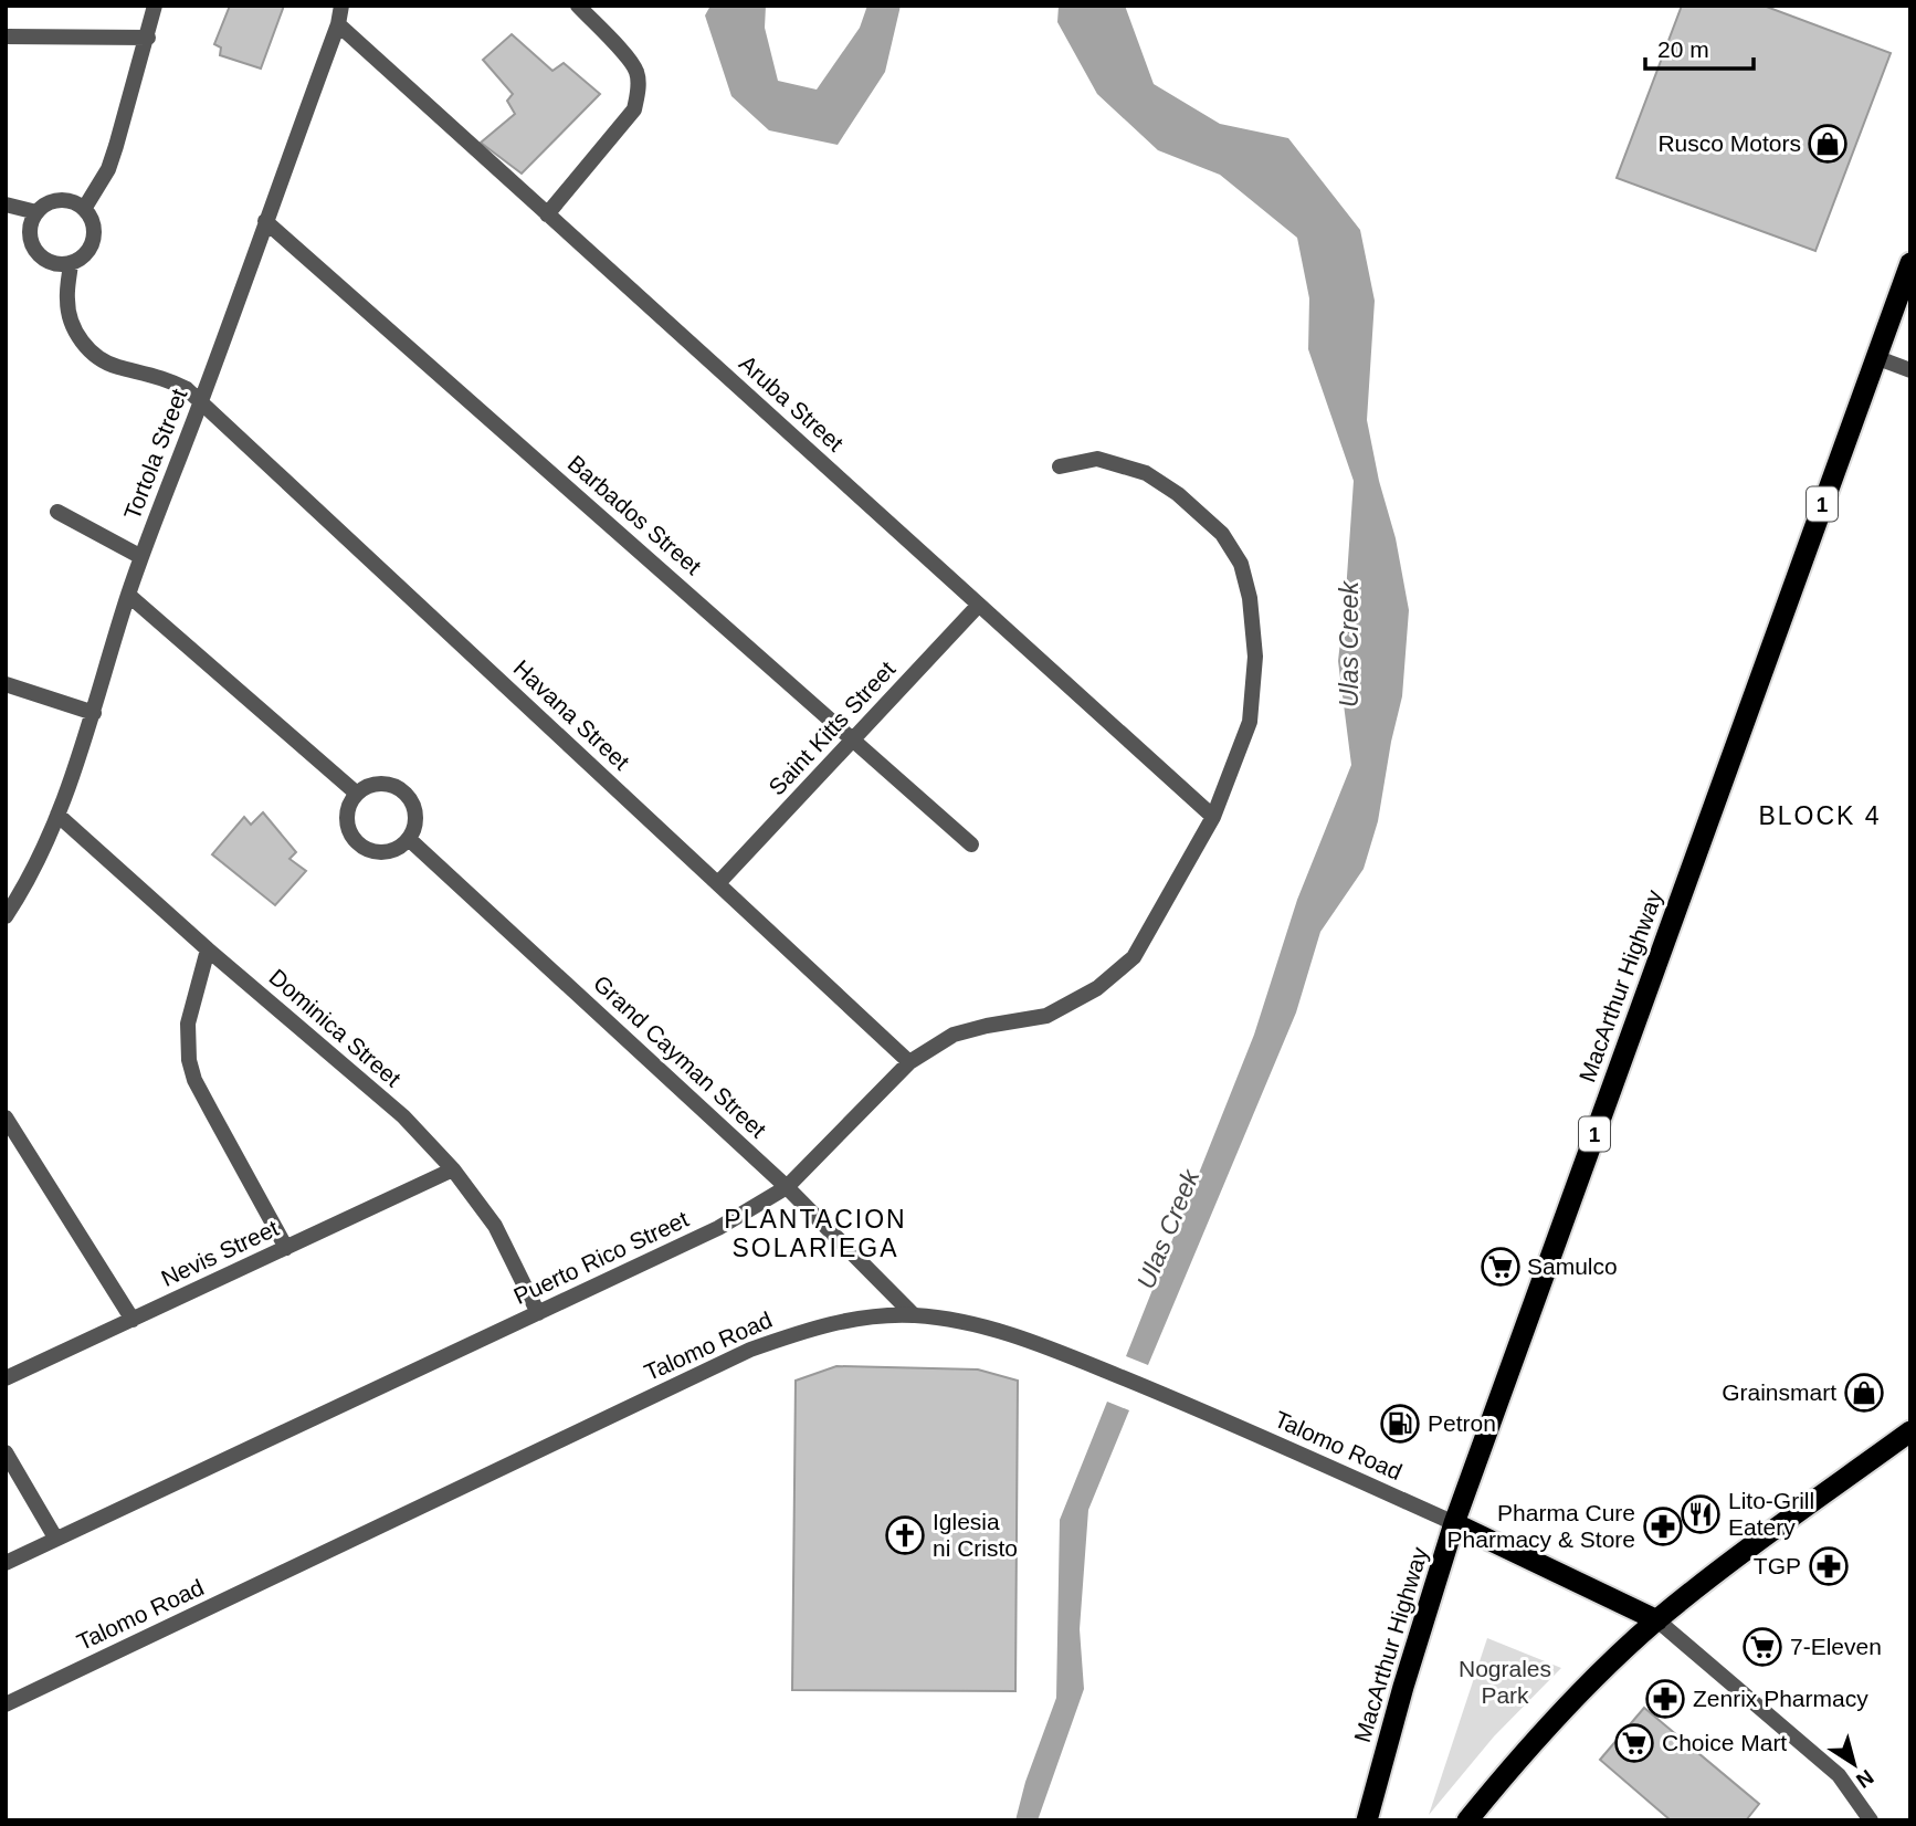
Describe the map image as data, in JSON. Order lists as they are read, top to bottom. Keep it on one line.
{"streets":{"highway":["1","MacArthur Highway"],"street":["Aruba Street","Tortola Street","Barbados Street","Havana Street","Saint Kitts Street","Dominica Street","Grand Cayman Street","Nevis Street","Puerto Rico Street","Talomo Road"]},"crossings":[["Aruba Street","Tortola Street"],["Aruba Street","Saint Kitts Street"],["Aruba Street","Puerto Rico Street"],["Tortola Street","Barbados Street"],["Tortola Street","Havana Street"],["Tortola Street","Dominica Street"],["Barbados Street","Saint Kitts Street"],["Havana Street","Saint Kitts Street"],["Havana Street","Puerto Rico Street"],["MacArthur Highway","Talomo Road"],["Dominica Street","Nevis Street"],["Dominica Street","Puerto Rico Street"],["Grand Cayman Street","Puerto Rico Street"],["Grand Cayman Street","Talomo Road"]],"districts":["BLOCK 4","PLANTACION SOLARIEGA"],"water":["Ulas Creek"],"parks":["Nograles Park"],"places":{"shop":["Rusco Motors","Grainsmart"],"supermarket":["Samulco","7-Eleven","Choice Mart"],"fuel station":["Petron"],"restaurant":["Lito-Grill Eatery"],"pharmacy":["Pharma Cure Pharmacy & Store","TGP","Zenrix Pharmacy"],"church":["Iglesia ni Cristo"]},"scale_bar":"20 m","north":"bottom right"}
